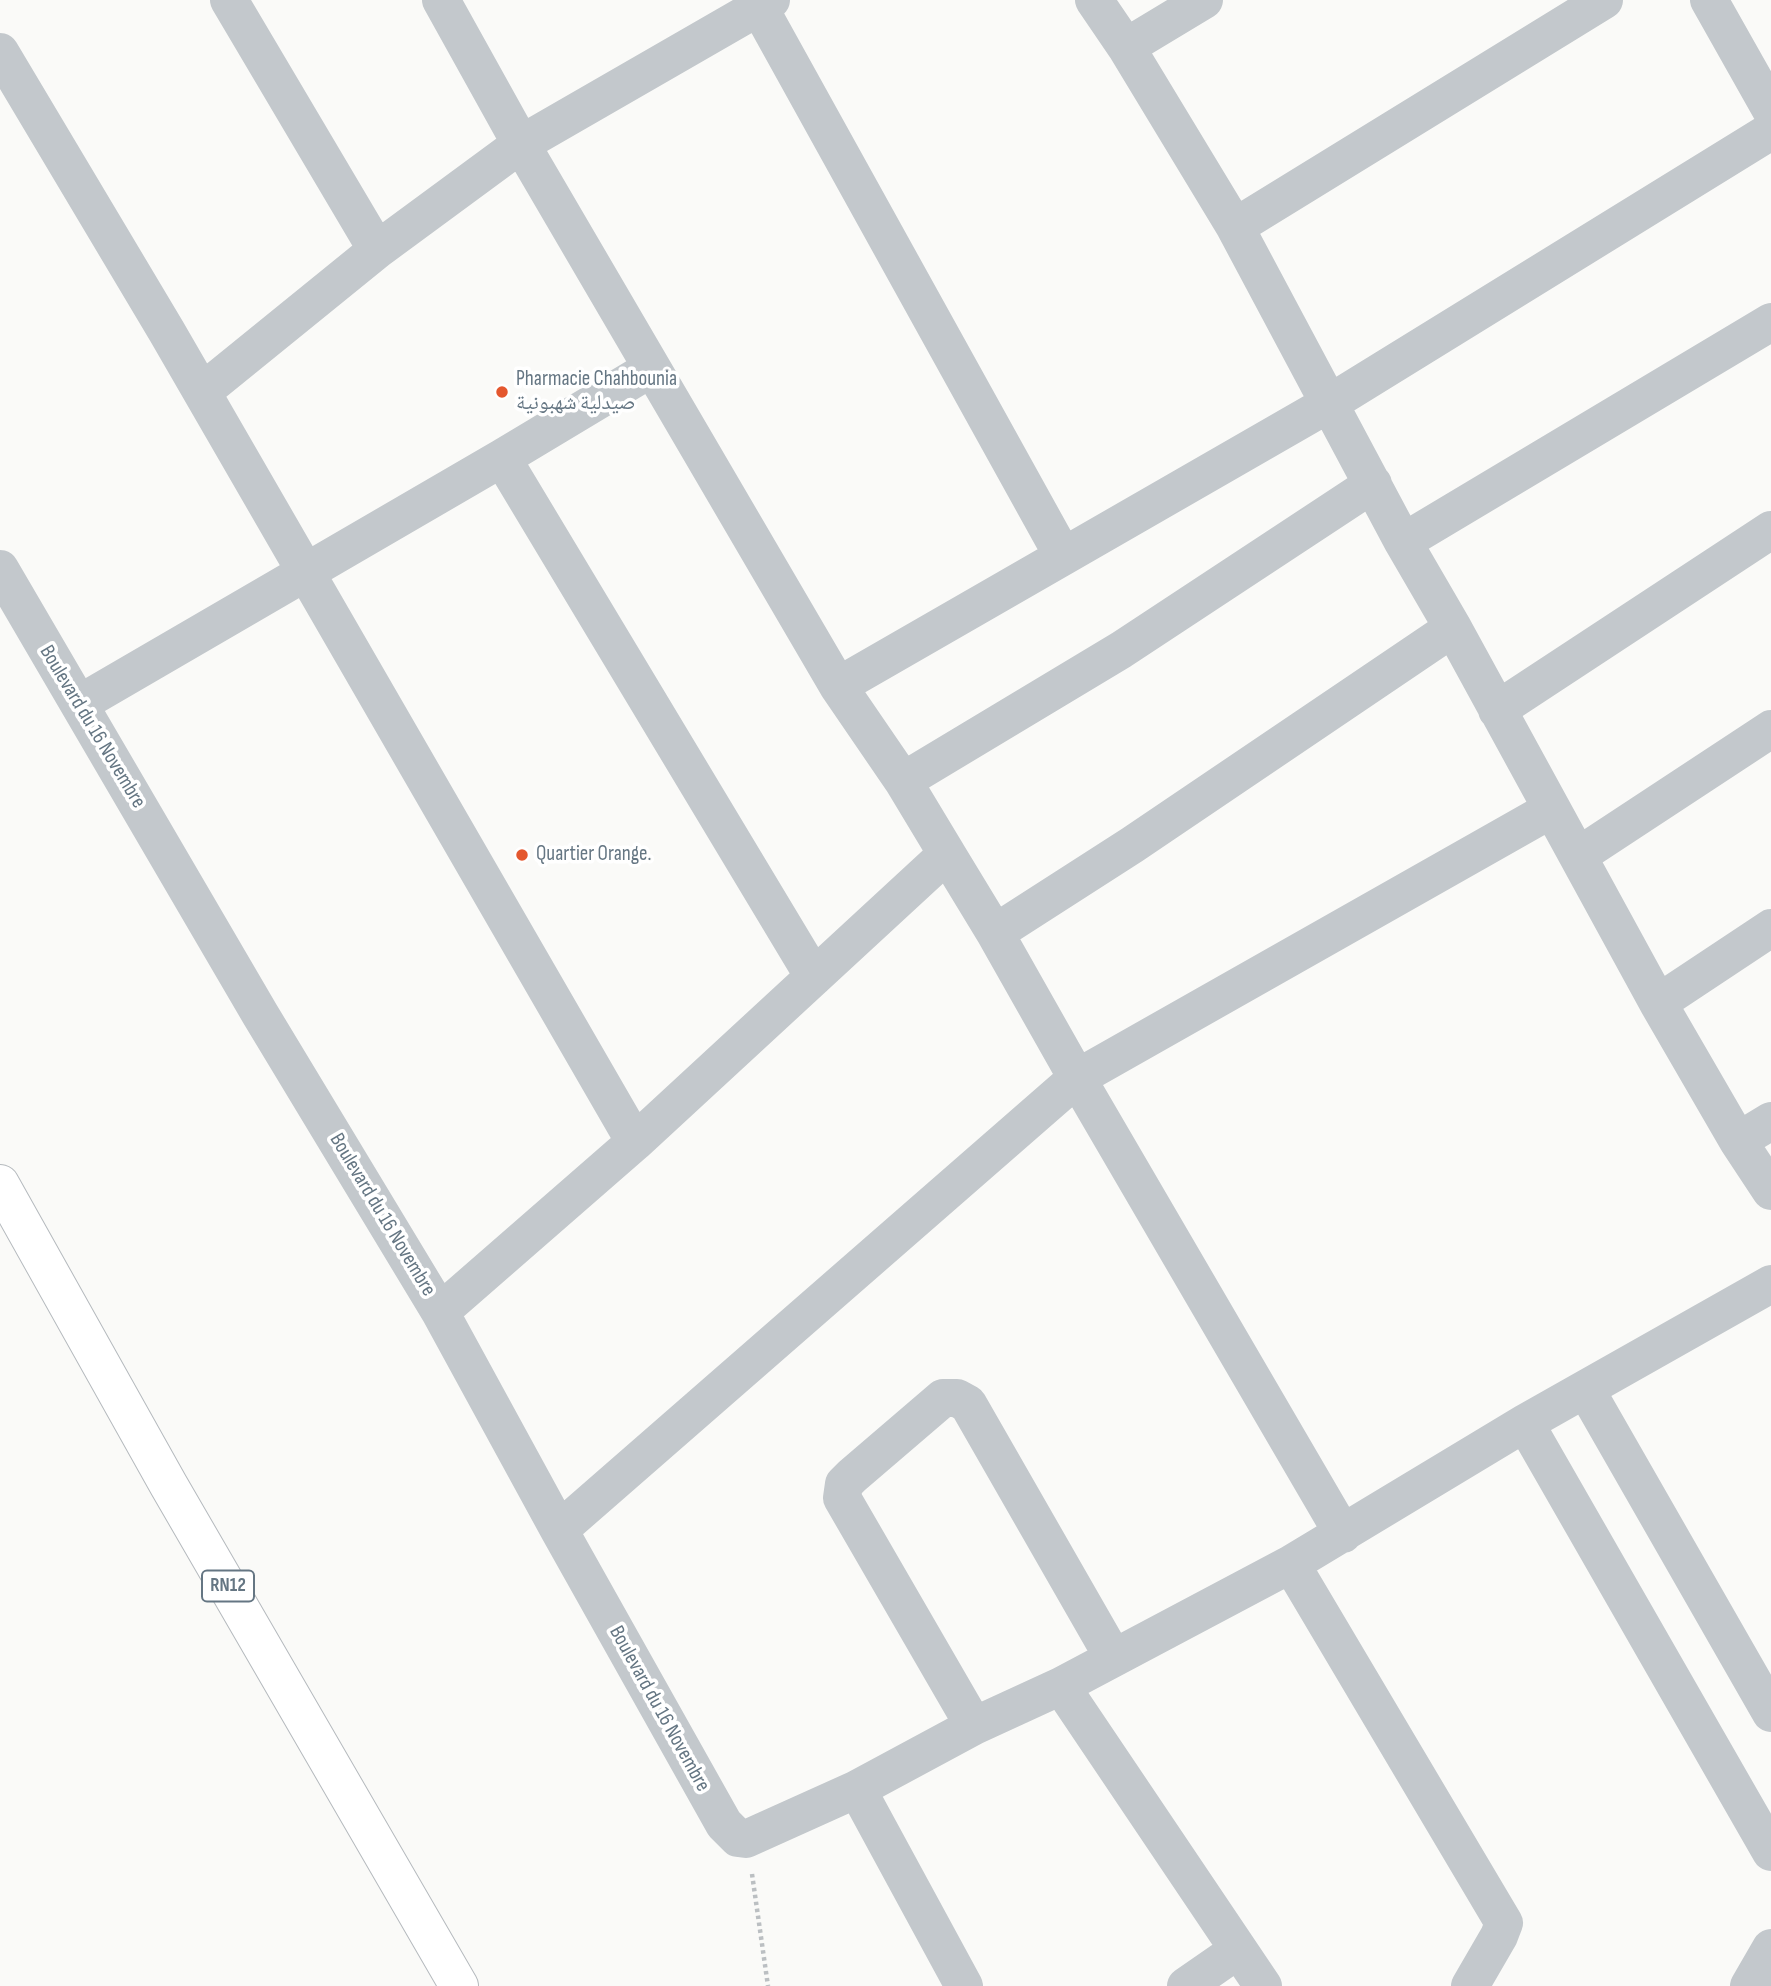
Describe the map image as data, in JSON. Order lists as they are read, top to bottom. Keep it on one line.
{"streets":{"main road":["RN12"],"street":["Boulevard du 16 Novembre"]},"places":["Pharmacie Chahbounia صيدلية شهبونية","Quartier Orange."]}
